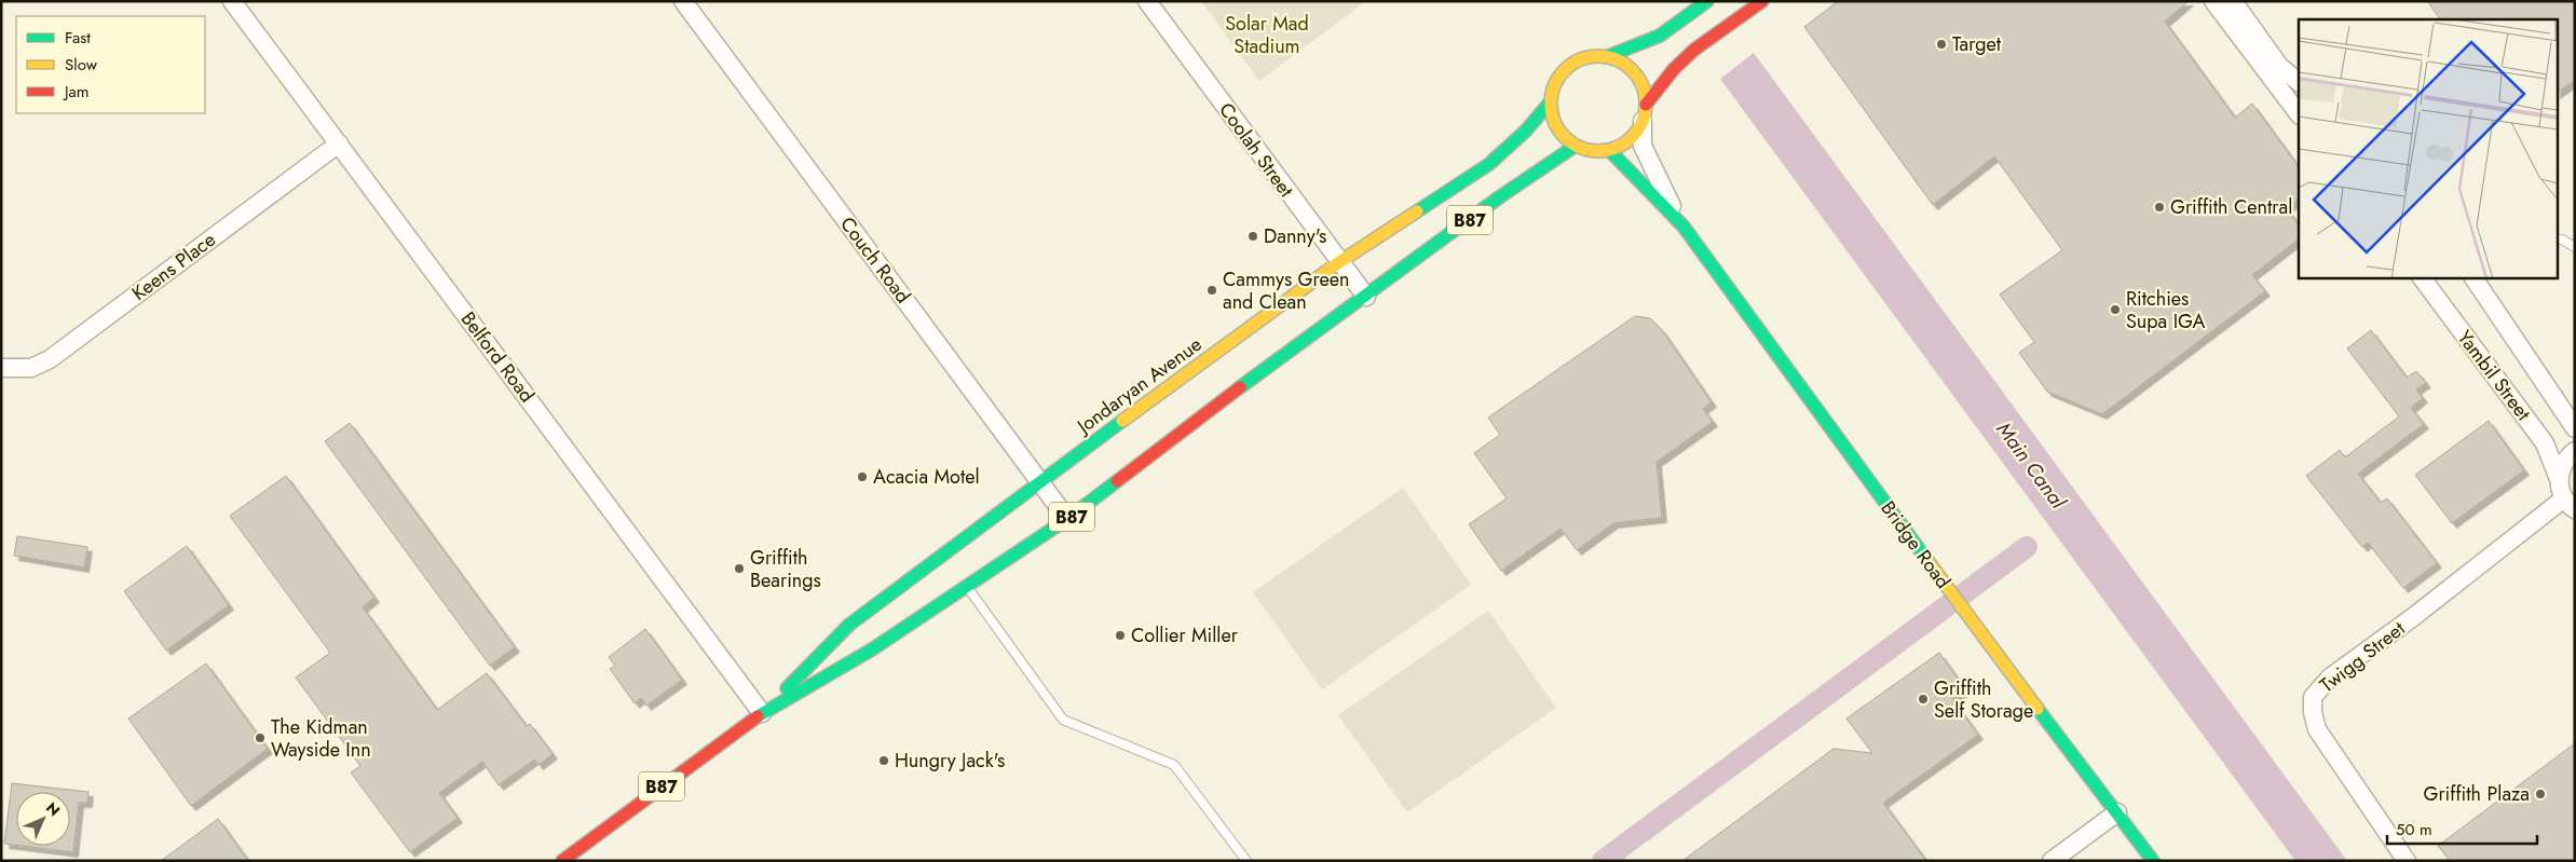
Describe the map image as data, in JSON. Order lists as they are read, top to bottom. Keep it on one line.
{"streets":{"main road":["B87","Jondaryan Avenue","Bridge Road"],"street":["Coolah Street","Couch Road","Keens Place","Belford Road","Yambil Street","Twigg Street"]},"crossings":[["Coolah Street","Jondaryan Avenue"],["B87","Jondaryan Avenue"],["B87","Bridge Road"],["Couch Road","Jondaryan Avenue"],["Keens Place","Belford Road"],["Belford Road","Jondaryan Avenue"],["Yambil Street","Twigg Street"],["Jondaryan Avenue","Bridge Road"]],"water":["Main Canal"],"parks":["Solar Mad Stadium"],"places":["Target","Griffith Central","Danny's","Cammys Green and Clean","Ritchies Supa IGA","Acacia Motel","Griffith Bearings","Collier Miller","Griffith Self Storage","The Kidman Wayside Inn","Hungry Jack's","Griffith Plaza"],"legend":["Fast","Slow","Jam"],"scale_bar":"50 m","north":"top right"}
